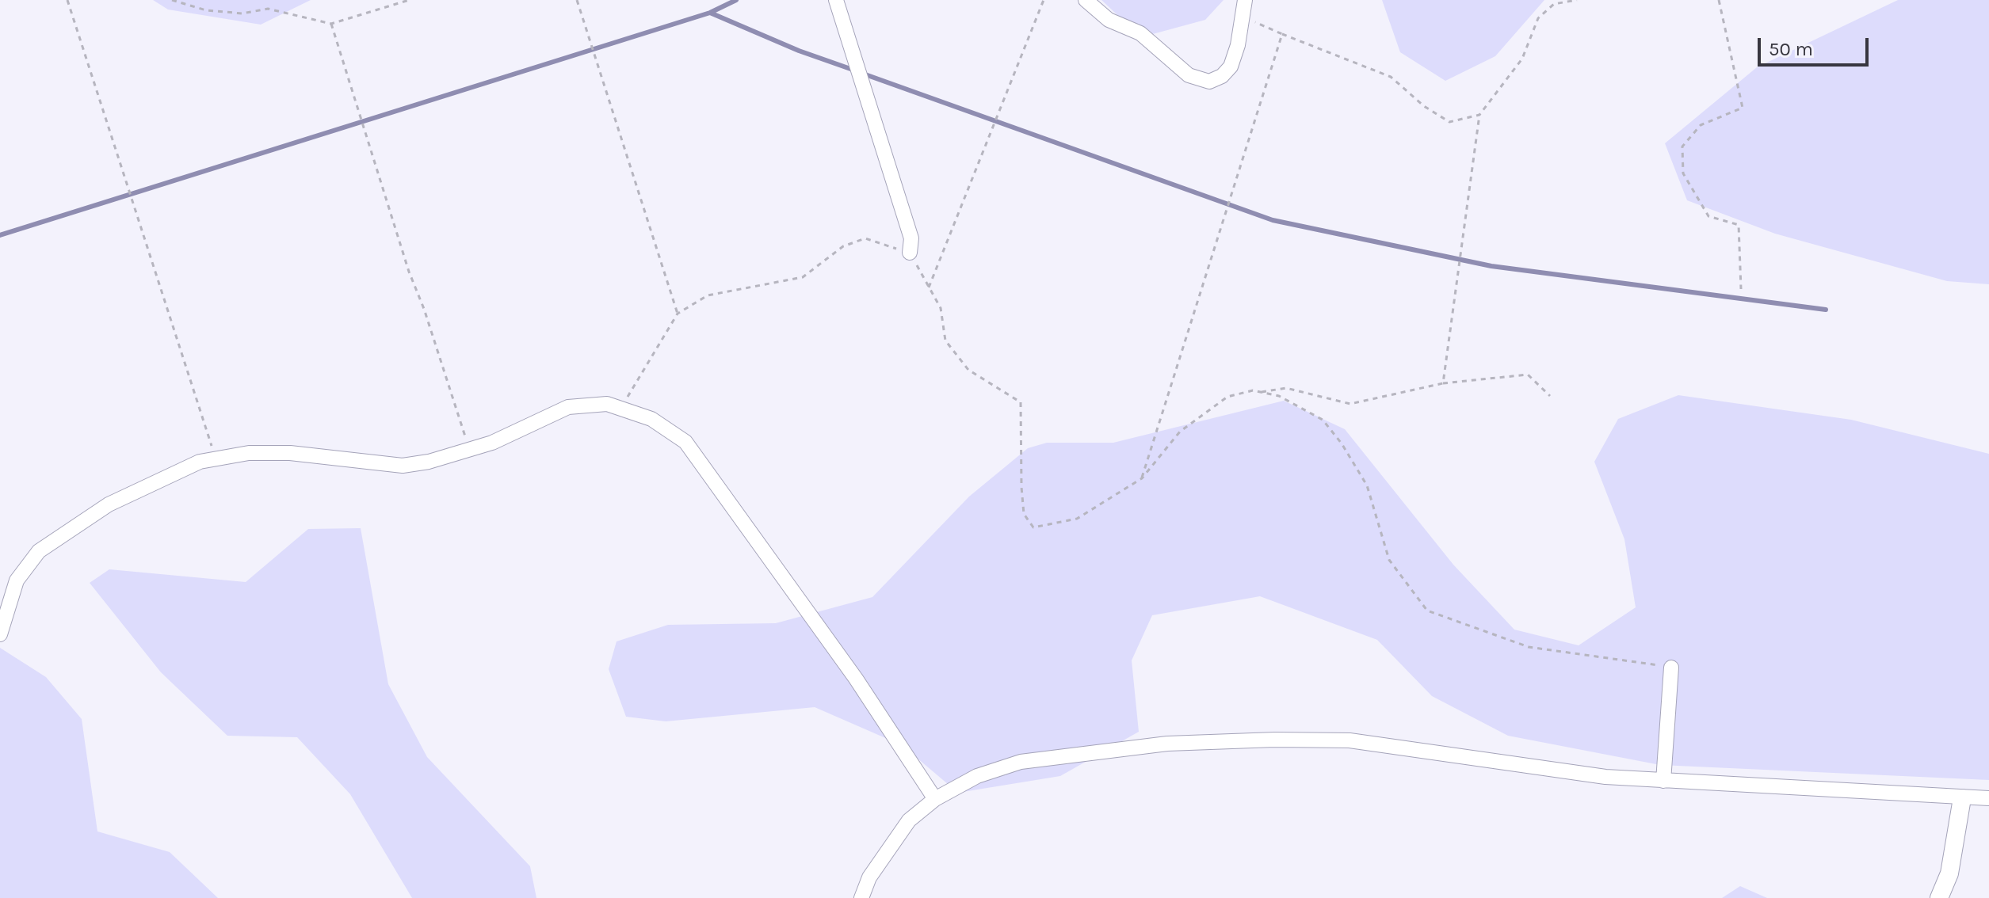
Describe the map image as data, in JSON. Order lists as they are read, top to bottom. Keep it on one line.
{"scale_bar":"50 m"}
